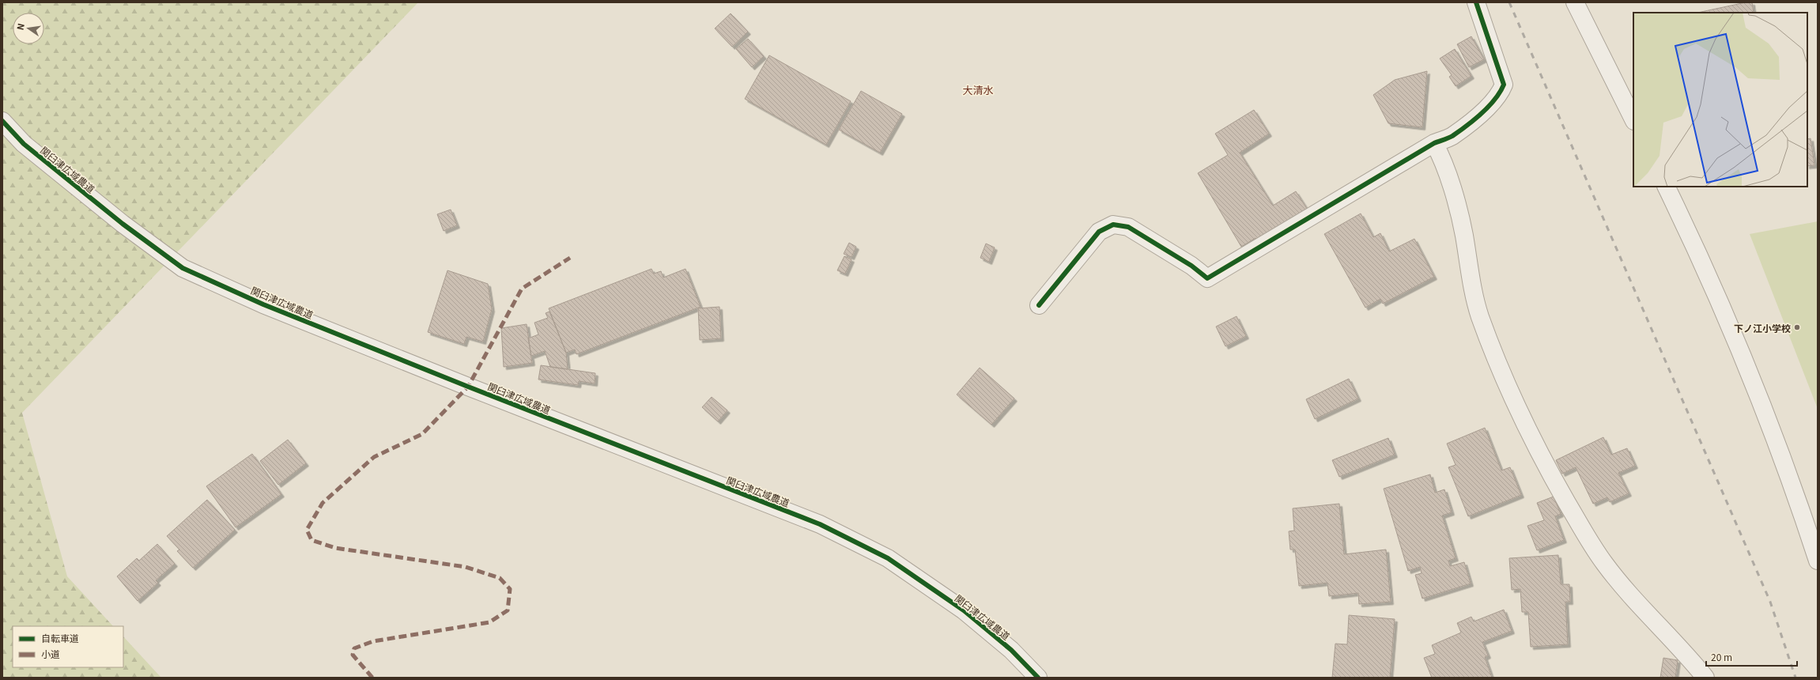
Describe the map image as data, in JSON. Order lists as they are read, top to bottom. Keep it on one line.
{"streets":{"street":["関臼津広域農道"]},"districts":["大清水"],"places":["下ノ江小学校"],"legend":["自転車道","小道"],"scale_bar":"20 m","north":"left"}
